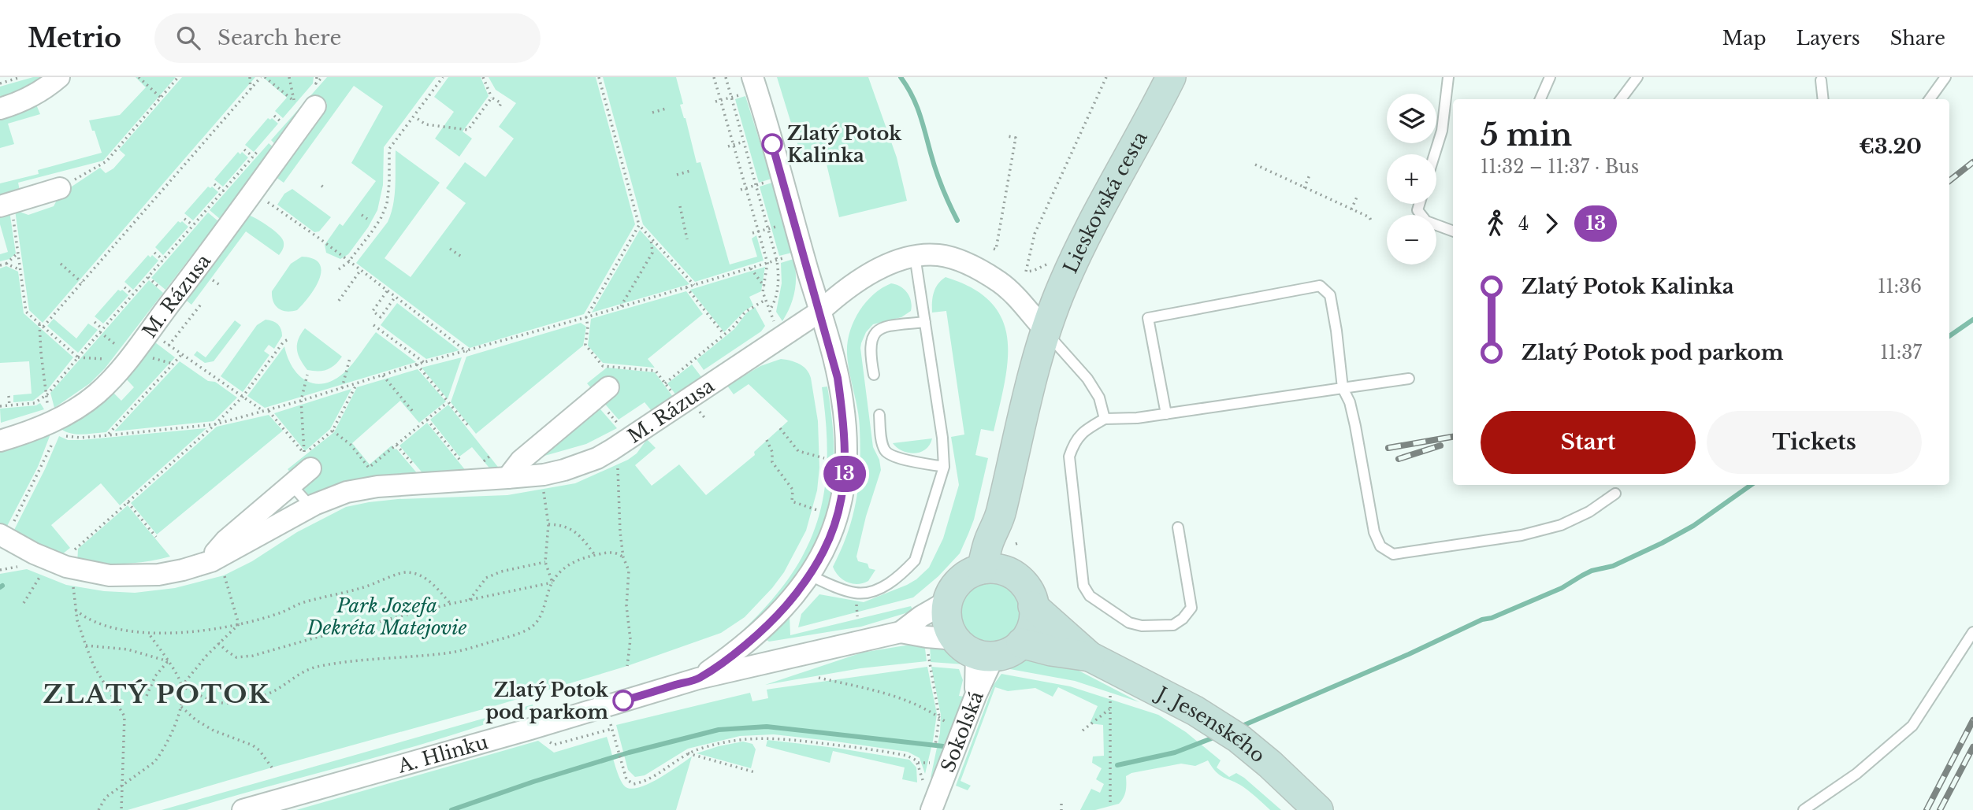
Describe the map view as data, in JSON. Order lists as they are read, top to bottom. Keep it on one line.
{"streets":{"street":["Lieskovská cesta","M. Rázusa","J. Jesenského","Sokolská","A. Hlinku"]},"crossings":[["Lieskovská cesta","J. Jesenského"],["Lieskovská cesta","Sokolská"],["J. Jesenského","Sokolská"]],"districts":["ZLATÝ POTOK"],"parks":["Park Jozefa Dekréta Matejovie"],"places":["Zlatý Potok Kalinka","Zlatý Potok pod parkom"],"lines":["bus line 13"],"page":{"header":"Metrio","search":"Search here","nav":["Map","Layers","Share"],"on_map":"13","map_buttons":["+","−"],"heading":["5 min","11:32 – 11:37 · Bus","€3.20"],"legs":["4","13"],"list":[{"name":"Zlatý Potok Kalinka","value":"11:36"},{"name":"Zlatý Potok pod parkom","value":"11:37"}],"buttons":["Start","Tickets"]}}
